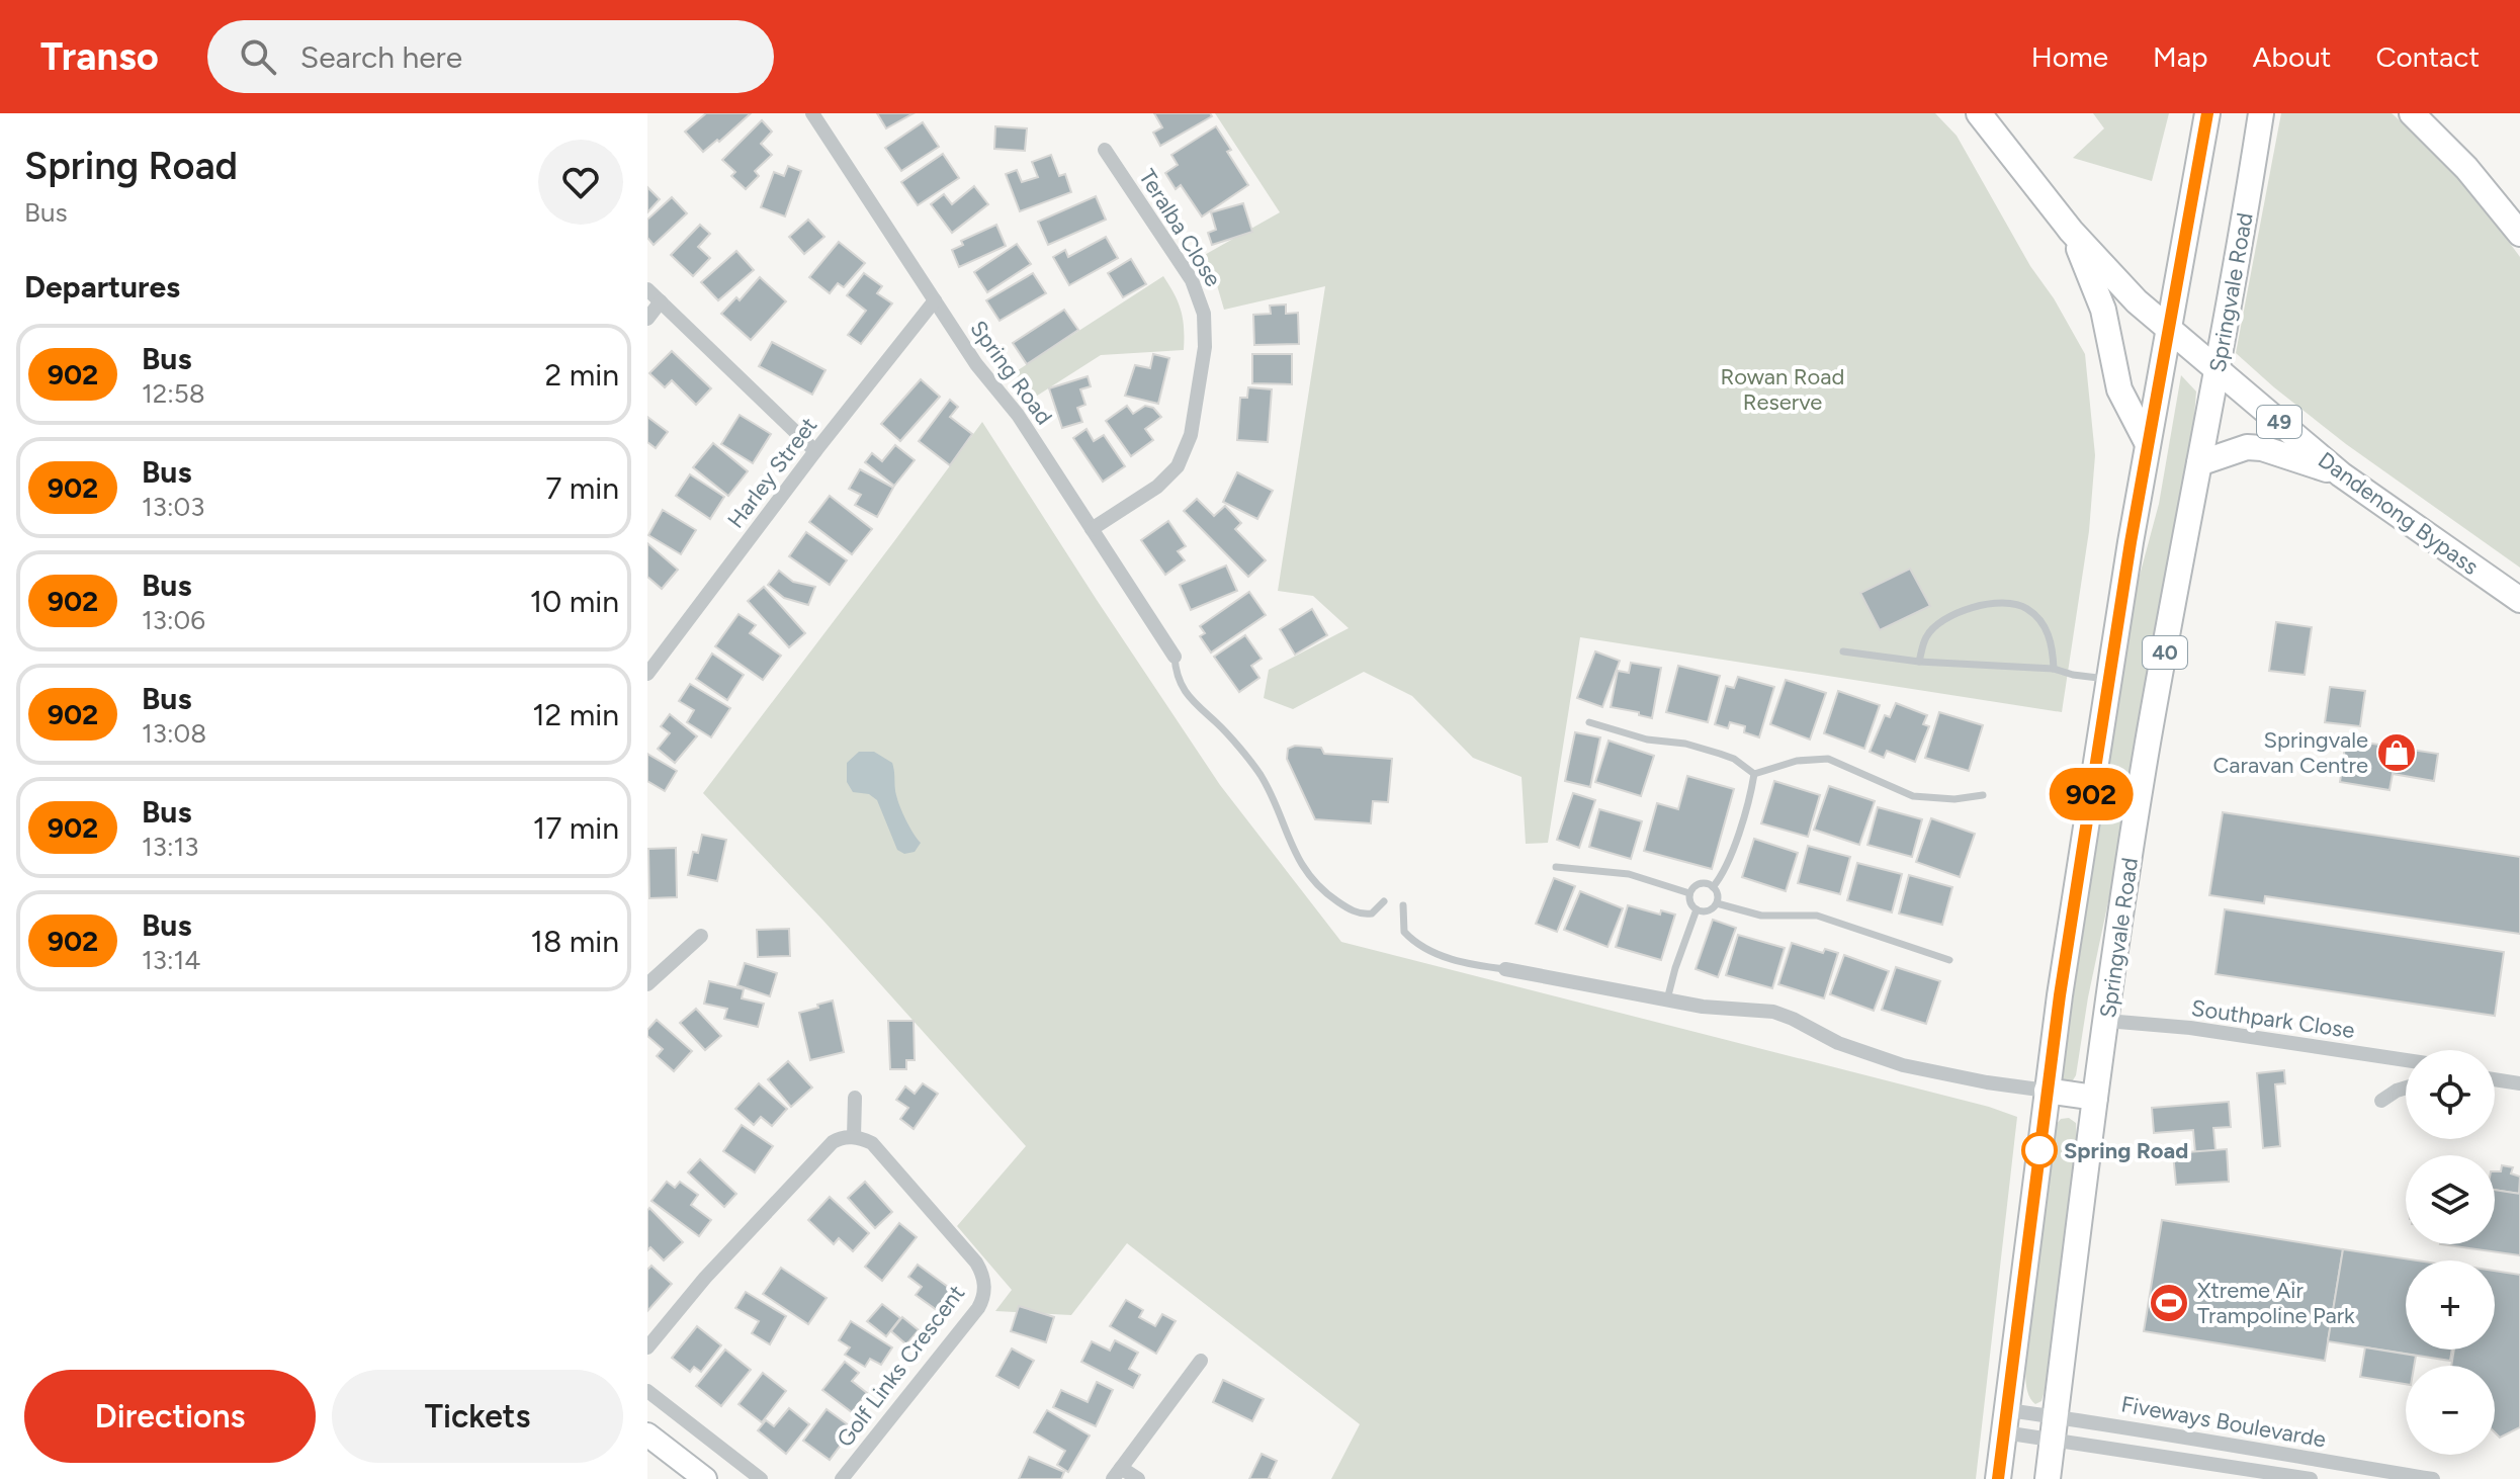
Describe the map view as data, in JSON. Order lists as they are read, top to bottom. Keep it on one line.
{"streets":{"highway":["Springvale Road","49","Dandenong Bypass","40"],"street":["Teralba Close","Spring Road","Harley Street","Southpark Close","Golf Links Crescent","Fiveways Boulevarde"]},"crossings":[["Teralba Close","Spring Road"],["Springvale Road","Dandenong Bypass"],["Springvale Road","Southpark Close"],["Springvale Road","Fiveways Boulevarde"],["Spring Road","Harley Street"],["49","Dandenong Bypass"],["49","40"],["Dandenong Bypass","40"],["40","Fiveways Boulevarde"]],"parks":["Rowan Road Reserve"],"places":{"shop":["Springvale Caravan Centre"],"other":["Spring Road"],"sports":["Xtreme Air Trampoline Park"]},"lines":["bus line 902"],"page":{"header":"Transo","search":"Search here","nav":["Home","Map","About","Contact"],"heading":[["Spring Road","Bus"],"Departures"],"on_map":"902","list":[{"mark":"902","name":"Bus","note":"12:58","value":"2 min"},{"mark":"902","name":"Bus","note":"13:03","value":"7 min"},{"mark":"902","name":"Bus","note":"13:06","value":"10 min"},{"mark":"902","name":"Bus","note":"13:08","value":"12 min"},{"mark":"902","name":"Bus","note":"13:13","value":"17 min"},{"mark":"902","name":"Bus","note":"13:14","value":"18 min"}],"map_buttons":["+","−"],"buttons":["Directions","Tickets"]}}
